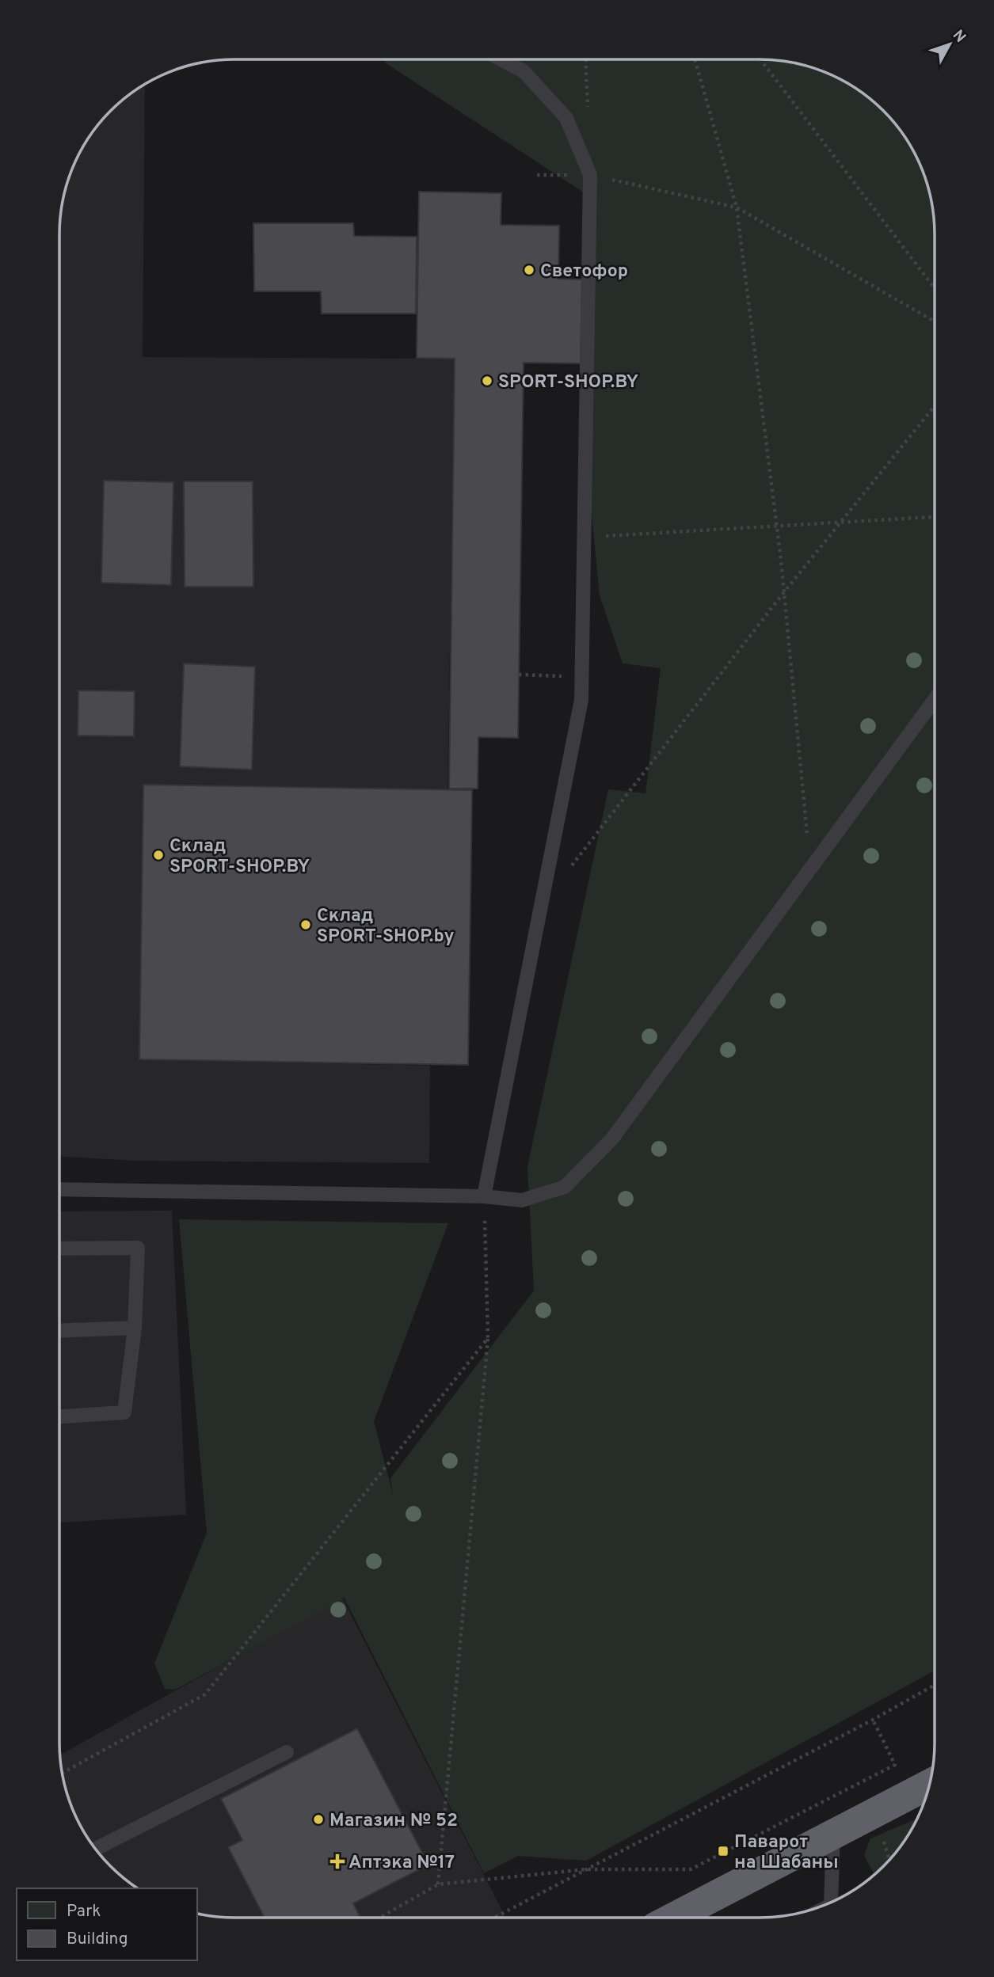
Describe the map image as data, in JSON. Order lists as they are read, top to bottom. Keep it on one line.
{"places":{"other":["Светофор","SPORT-SHOP.BY","Склад SPORT-SHOP.BY","Склад SPORT-SHOP.by","Магазин № 52"],"transit":["Паварот на Шабаны"],"health":["Аптэка №17"]},"legend":["Park","Building"],"north":"top right"}
